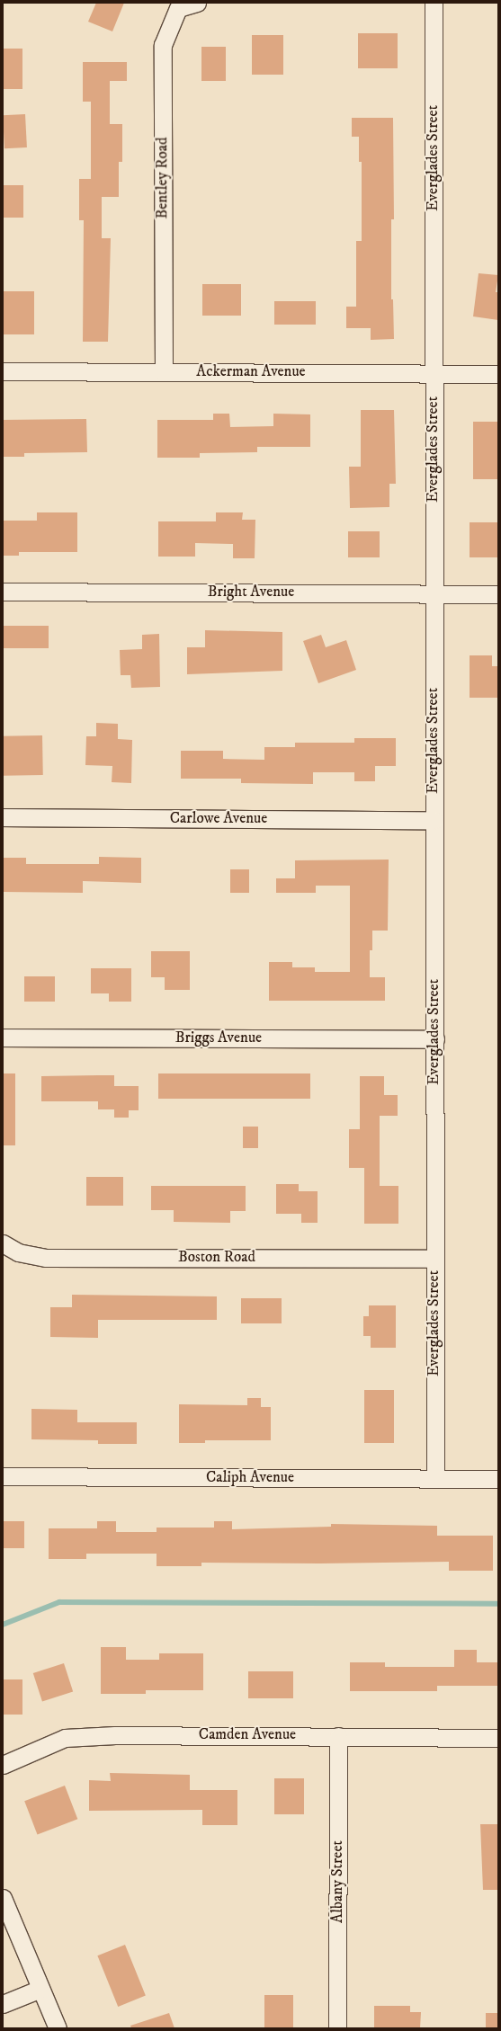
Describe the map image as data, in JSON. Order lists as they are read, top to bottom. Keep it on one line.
{"streets":{"street":["Everglades Street","Bentley Road","Ackerman Avenue","Bright Avenue","Carlowe Avenue","Briggs Avenue","Boston Road","Caliph Avenue","Camden Avenue","Albany Street"]},"crossings":[["Everglades Street","Ackerman Avenue"],["Everglades Street","Bright Avenue"],["Everglades Street","Carlowe Avenue"],["Everglades Street","Briggs Avenue"],["Everglades Street","Boston Road"],["Everglades Street","Caliph Avenue"],["Bentley Road","Ackerman Avenue"],["Camden Avenue","Albany Street"]]}
